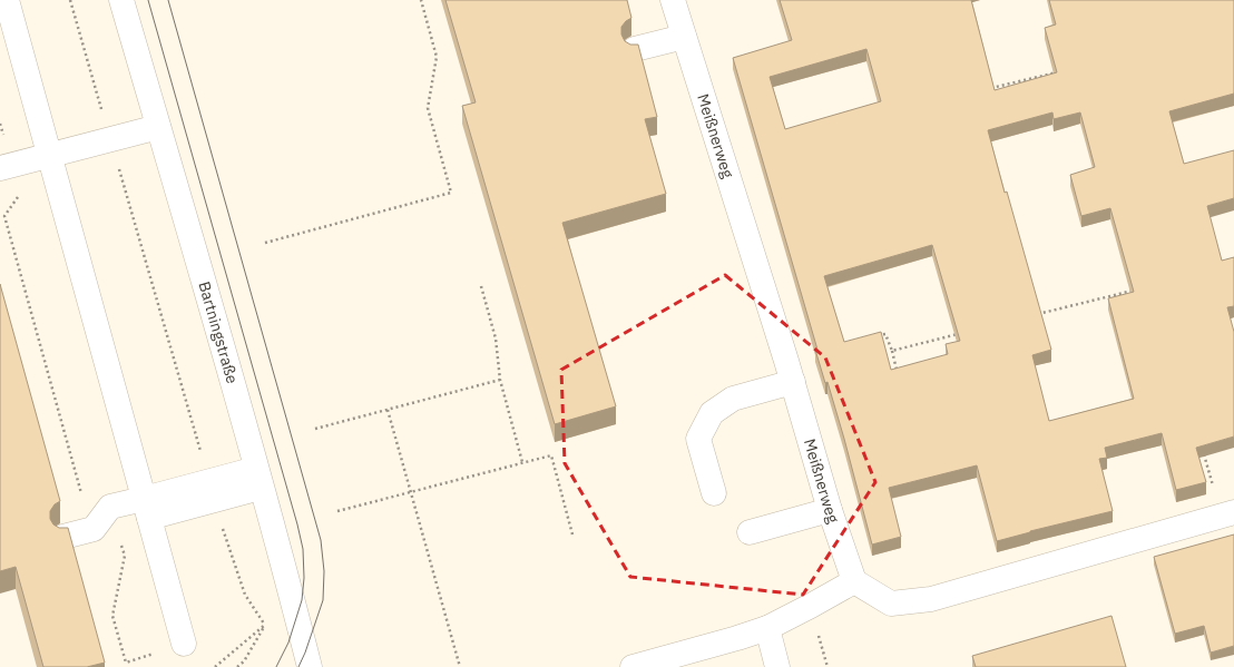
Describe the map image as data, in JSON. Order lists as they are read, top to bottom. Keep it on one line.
{"streets":{"street":["Meißnerweg","Bartningstraße"]}}
